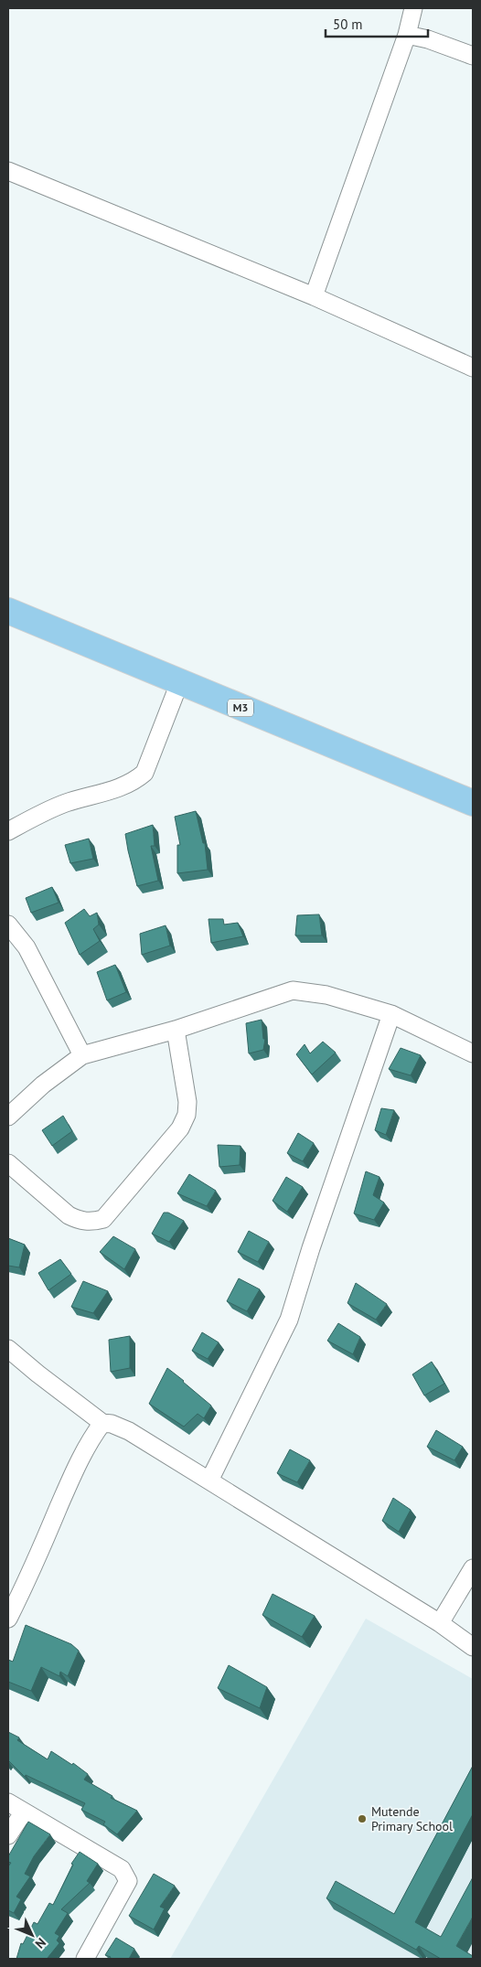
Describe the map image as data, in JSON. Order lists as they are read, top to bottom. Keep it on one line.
{"streets":{"main road":["M3"]},"places":["Mutende Primary School"],"scale_bar":"50 m","north":"bottom right"}
